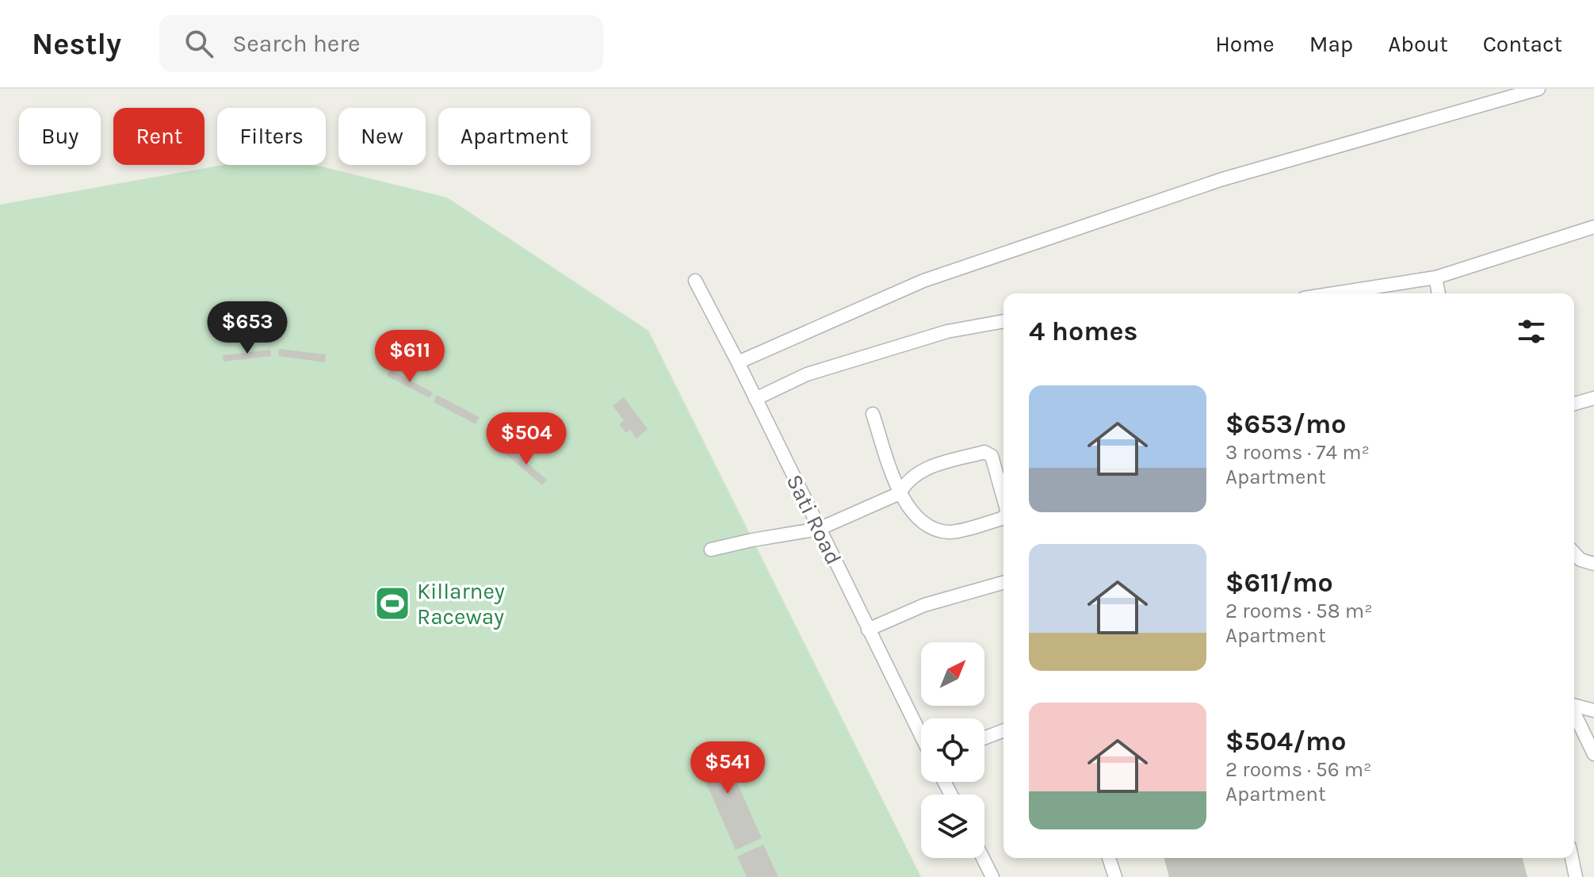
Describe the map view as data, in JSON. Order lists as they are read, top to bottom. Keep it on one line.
{"streets":{"lane":["Sati Road"]},"places":{"sports":["Killarney Raceway"]},"north":"top right","page":{"header":"Nestly","search":"Search here","nav":["Home","Map","About","Contact"],"chip":["Buy","Rent","Filters","New","Apartment"],"heading":"4 homes","price":["$653","$611","$504","$541"],"list":[{"name":"$653/mo","note":"3 rooms · 74 m² · Apartment"},{"name":"$611/mo","note":"2 rooms · 58 m² · Apartment"},{"name":"$504/mo","note":"2 rooms · 56 m² · Apartment"}]}}
